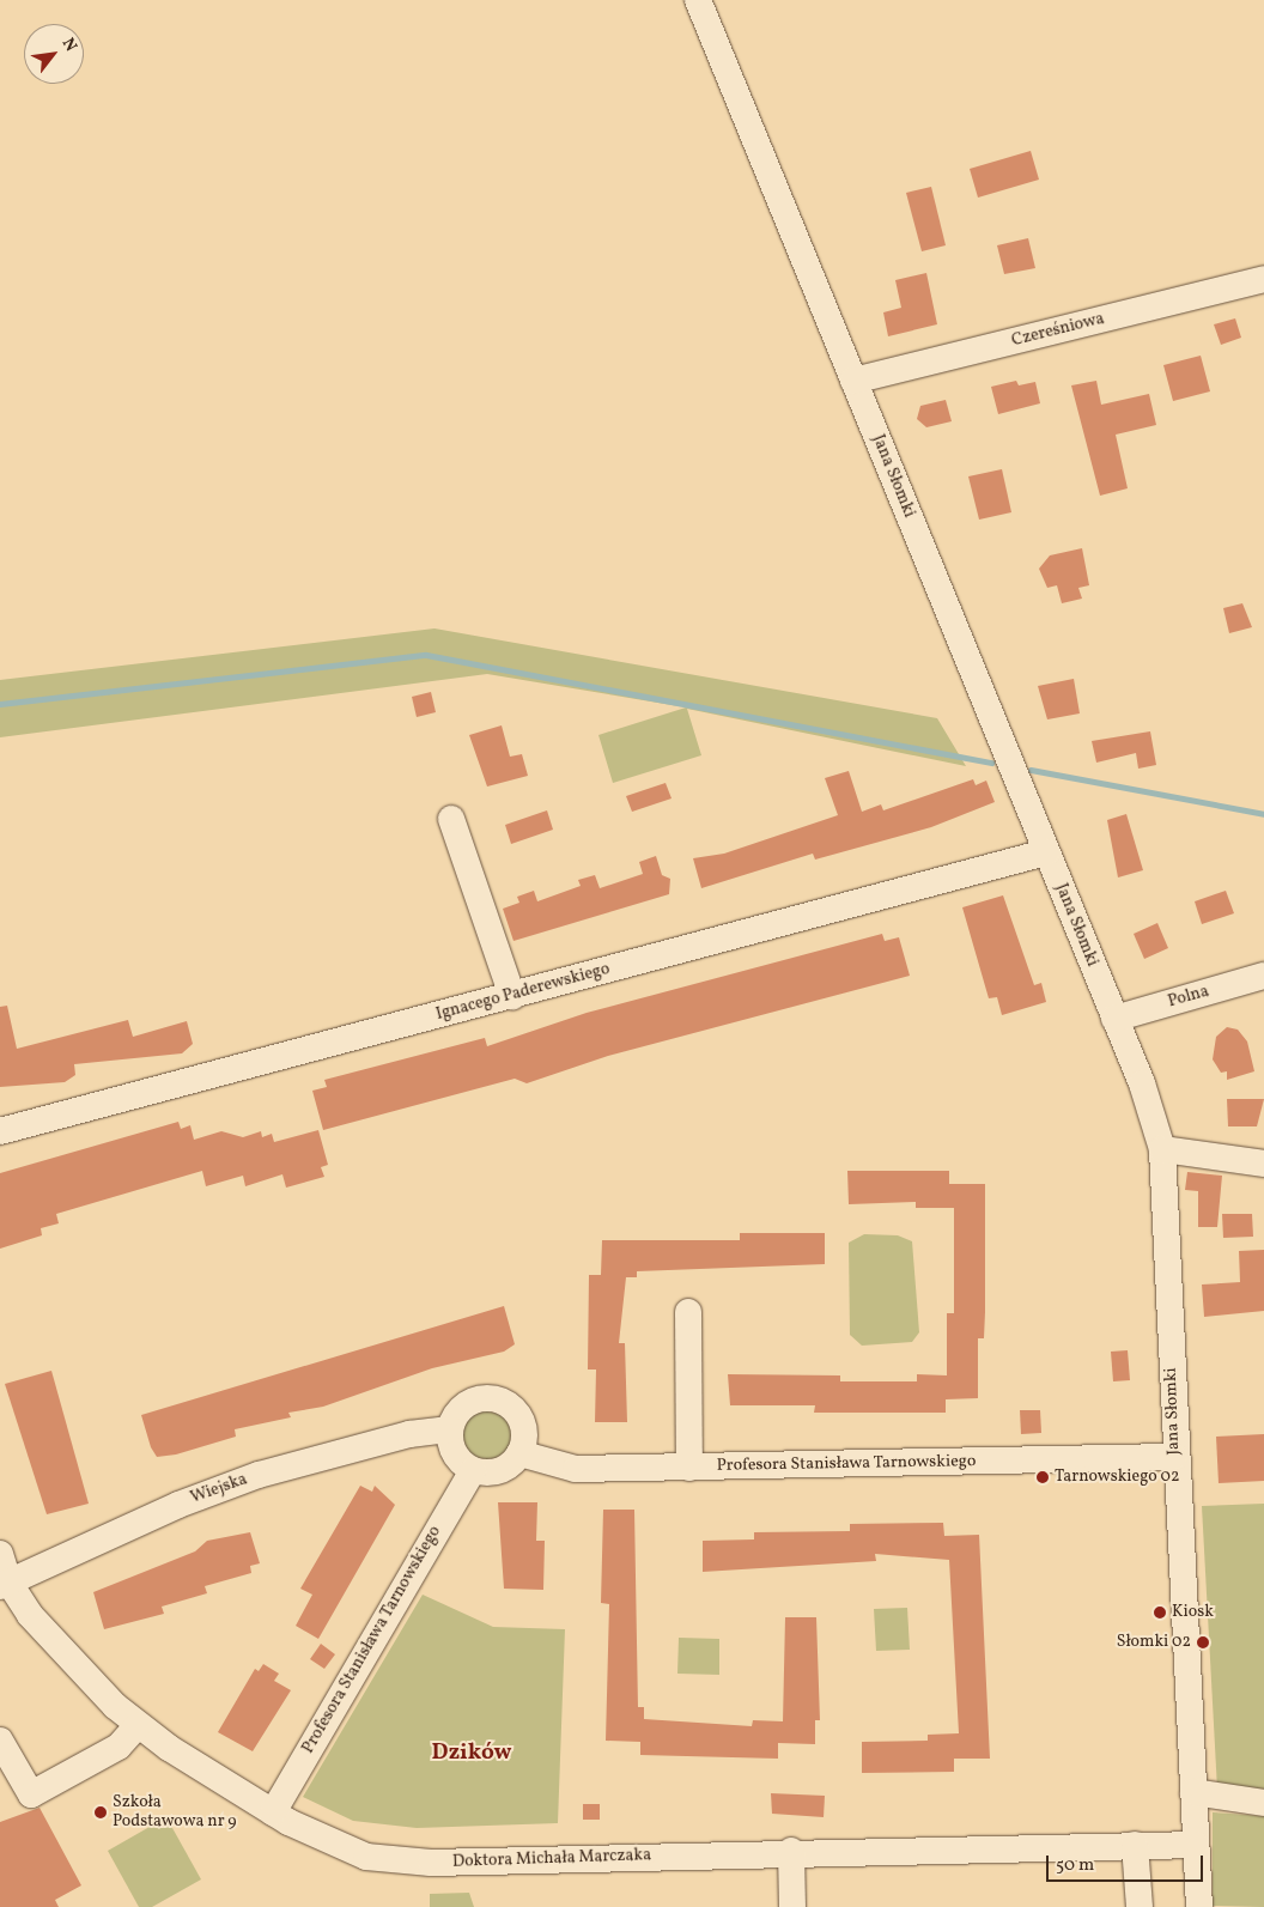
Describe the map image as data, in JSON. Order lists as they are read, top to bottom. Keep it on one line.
{"streets":{"street":["Czereśniowa","Jana Słomki","Ignacego Paderewskiego","Polna","Profesora Stanisława Tarnowskiego","Wiejska","Doktora Michała Marczaka"]},"crossings":[["Czereśniowa","Jana Słomki"],["Jana Słomki","Ignacego Paderewskiego"],["Jana Słomki","Polna"],["Jana Słomki","Profesora Stanisława Tarnowskiego"],["Jana Słomki","Doktora Michała Marczaka"],["Profesora Stanisława Tarnowskiego","Wiejska"],["Profesora Stanisława Tarnowskiego","Doktora Michała Marczaka"],["Wiejska","Doktora Michała Marczaka"]],"districts":["Dzików"],"places":["Tarnowskiego 02","Kiosk","Słomki 02","Szkoła Podstawowa nr 9"],"scale_bar":"50 m","north":"top right"}
